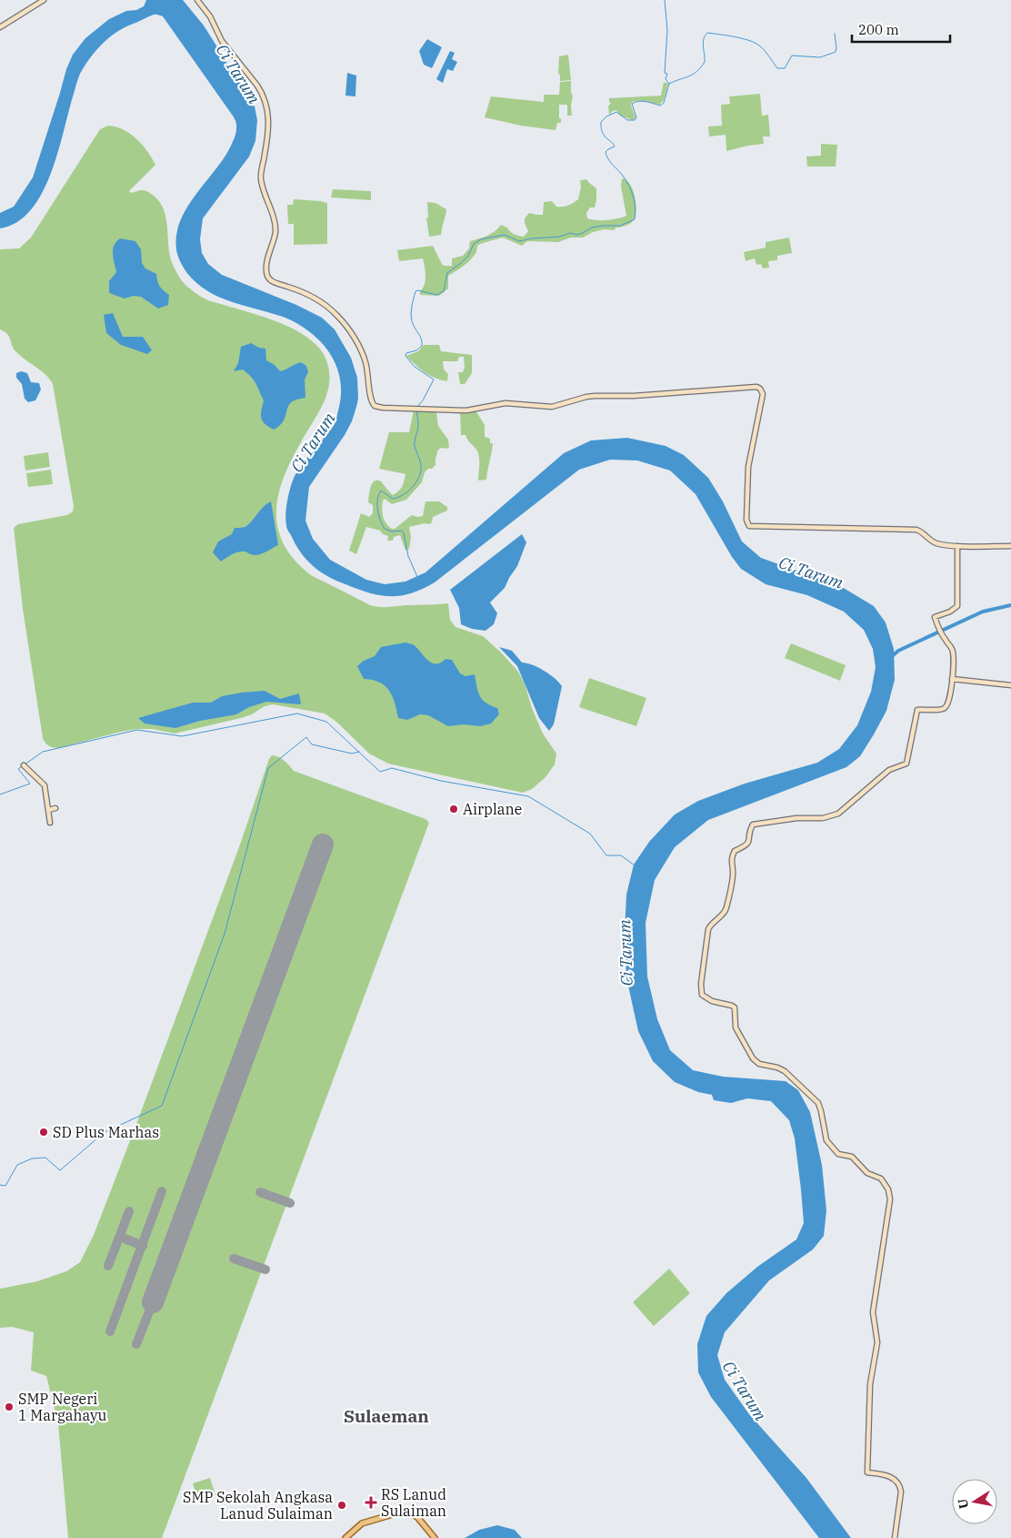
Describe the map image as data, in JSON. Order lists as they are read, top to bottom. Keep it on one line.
{"districts":["Sulaeman"],"water":["Ci Tarum"],"places":{"other":["Airplane","SD Plus Marhas","SMP Negeri 1 Margahayu","SMP Sekolah Angkasa Lanud Sulaiman"],"health":["RS Lanud Sulaiman"]},"scale_bar":"200 m","north":"left"}
